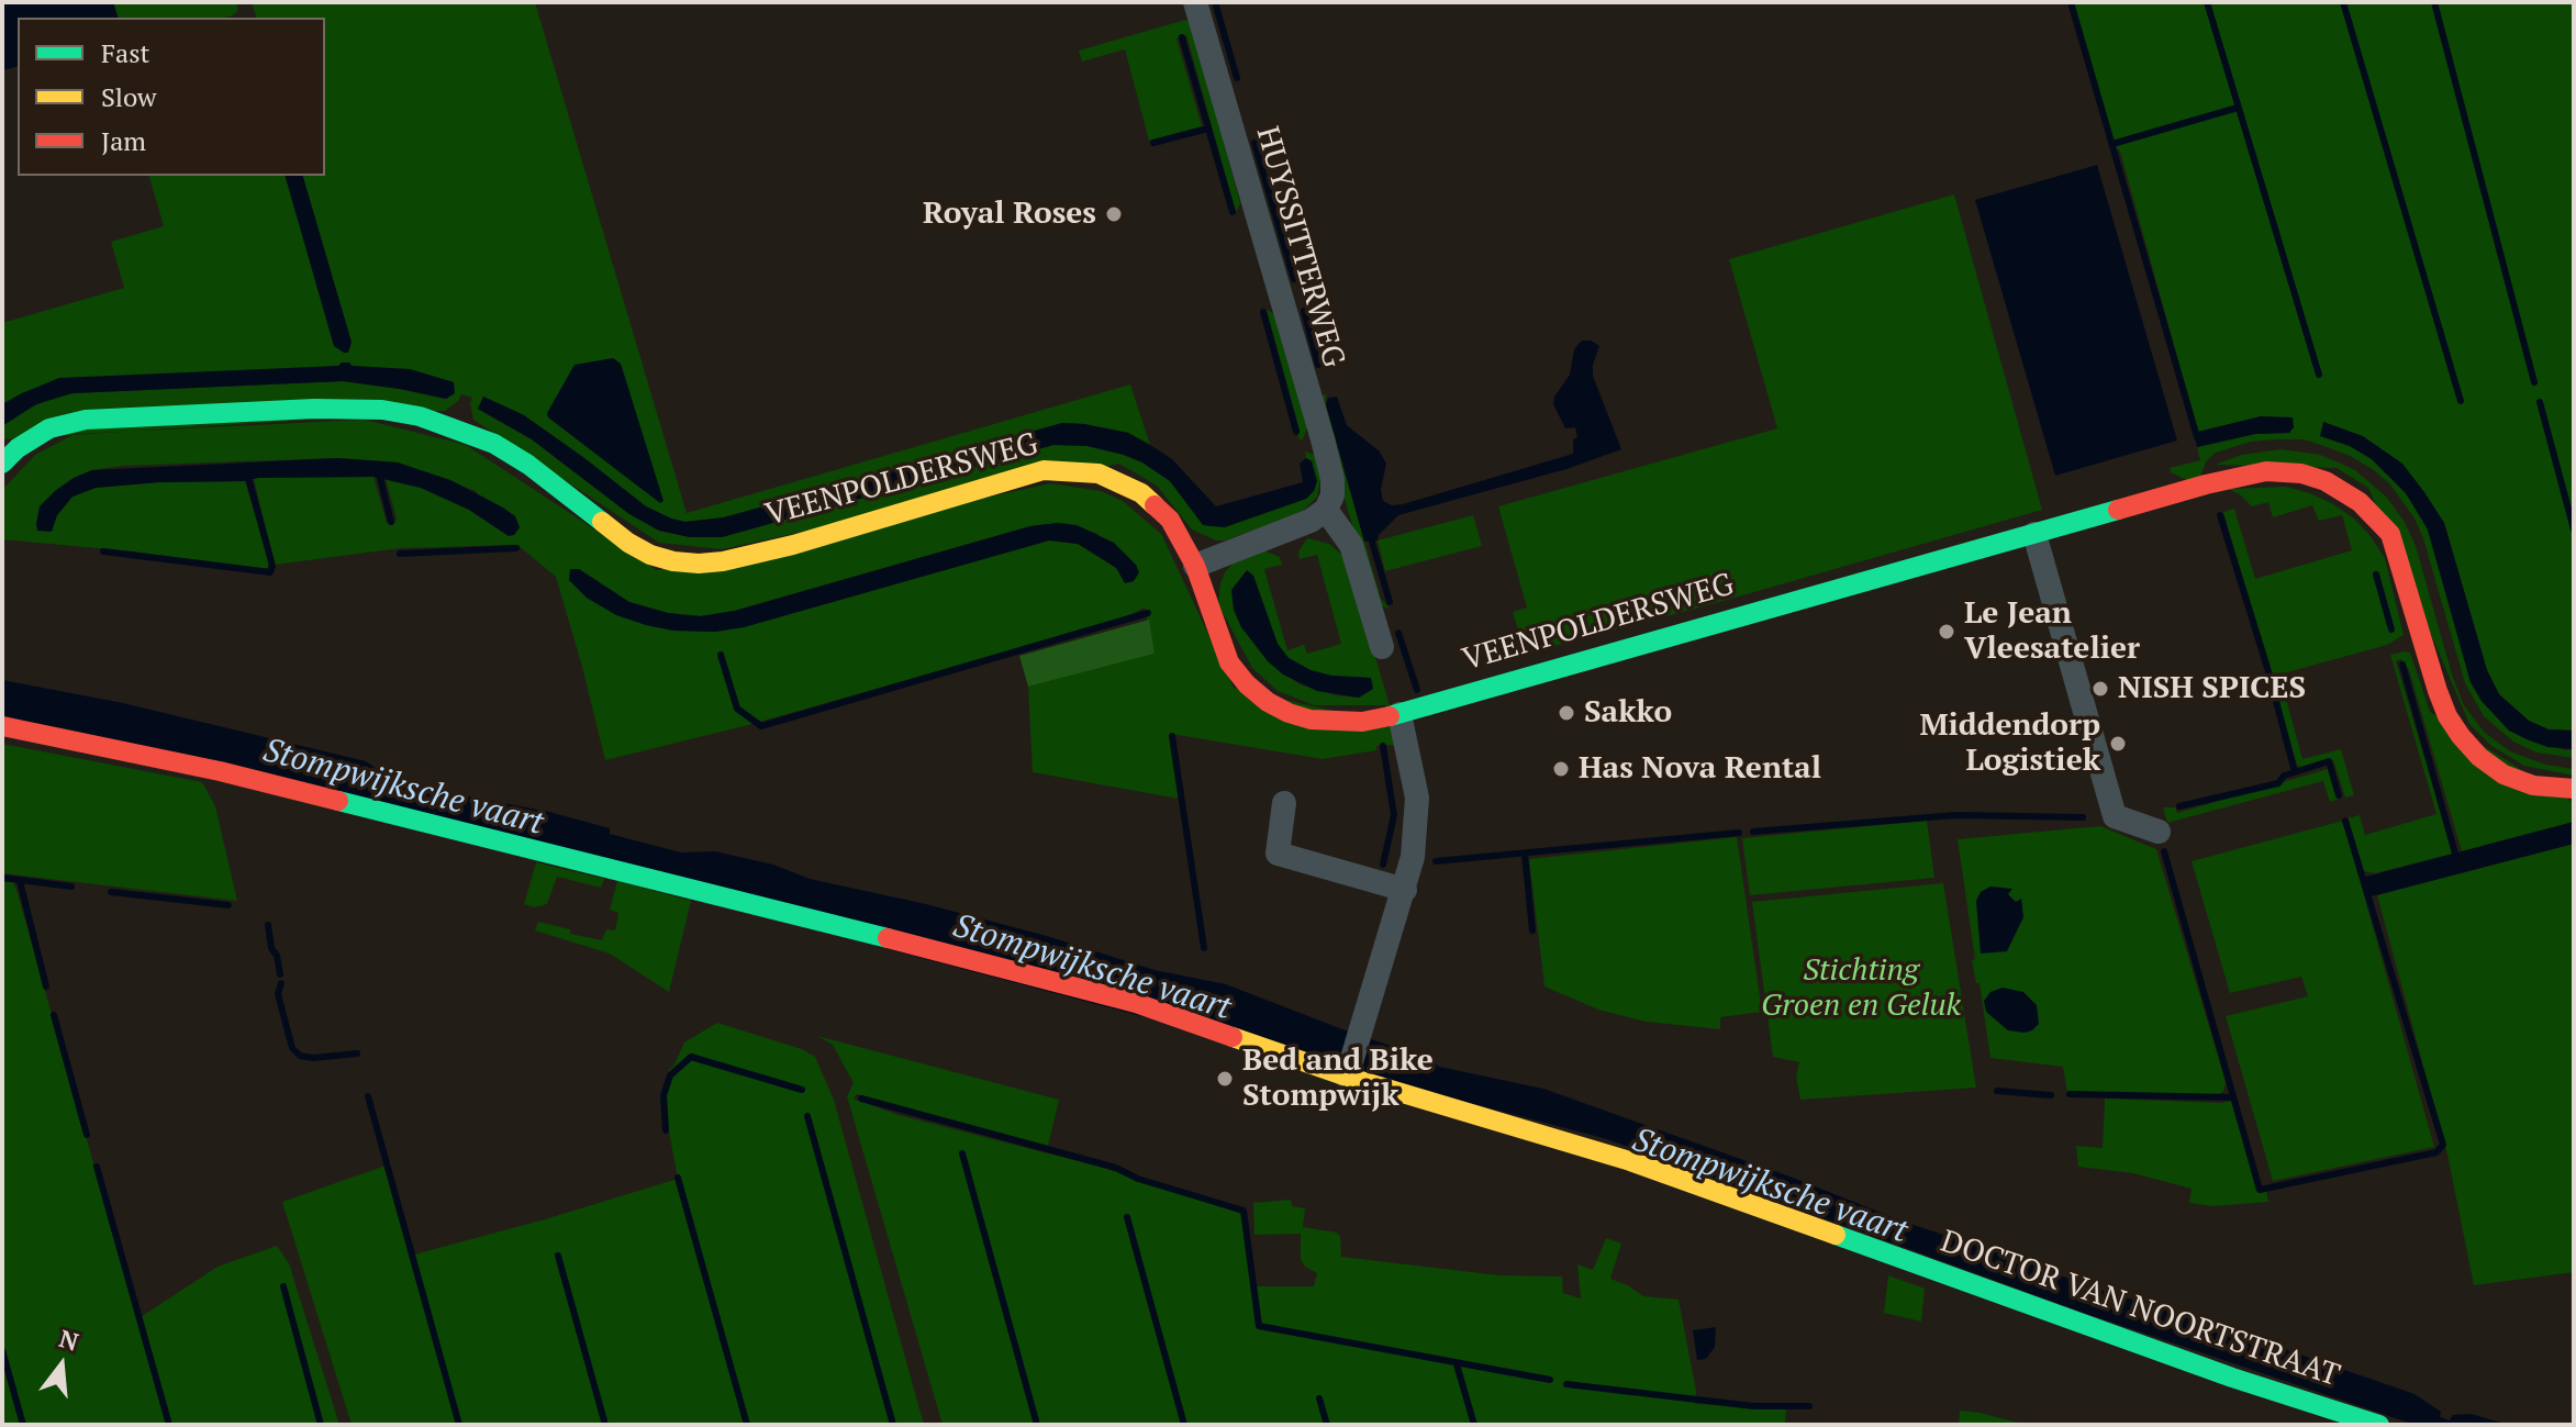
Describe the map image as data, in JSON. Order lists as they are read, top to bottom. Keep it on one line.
{"streets":{"street":["HUYSSITTERWEG","VEENPOLDERSWEG","DOCTOR VAN NOORTSTRAAT"]},"water":["Stompwijksche vaart"],"parks":["Stichting Groen en Geluk"],"places":["Royal Roses","Le Jean Vleesatelier","NISH SPICES","Sakko","Middendorp Logistiek","Has Nova Rental","Bed and Bike Stompwijk"],"legend":["Fast","Slow","Jam"],"north":"top"}
